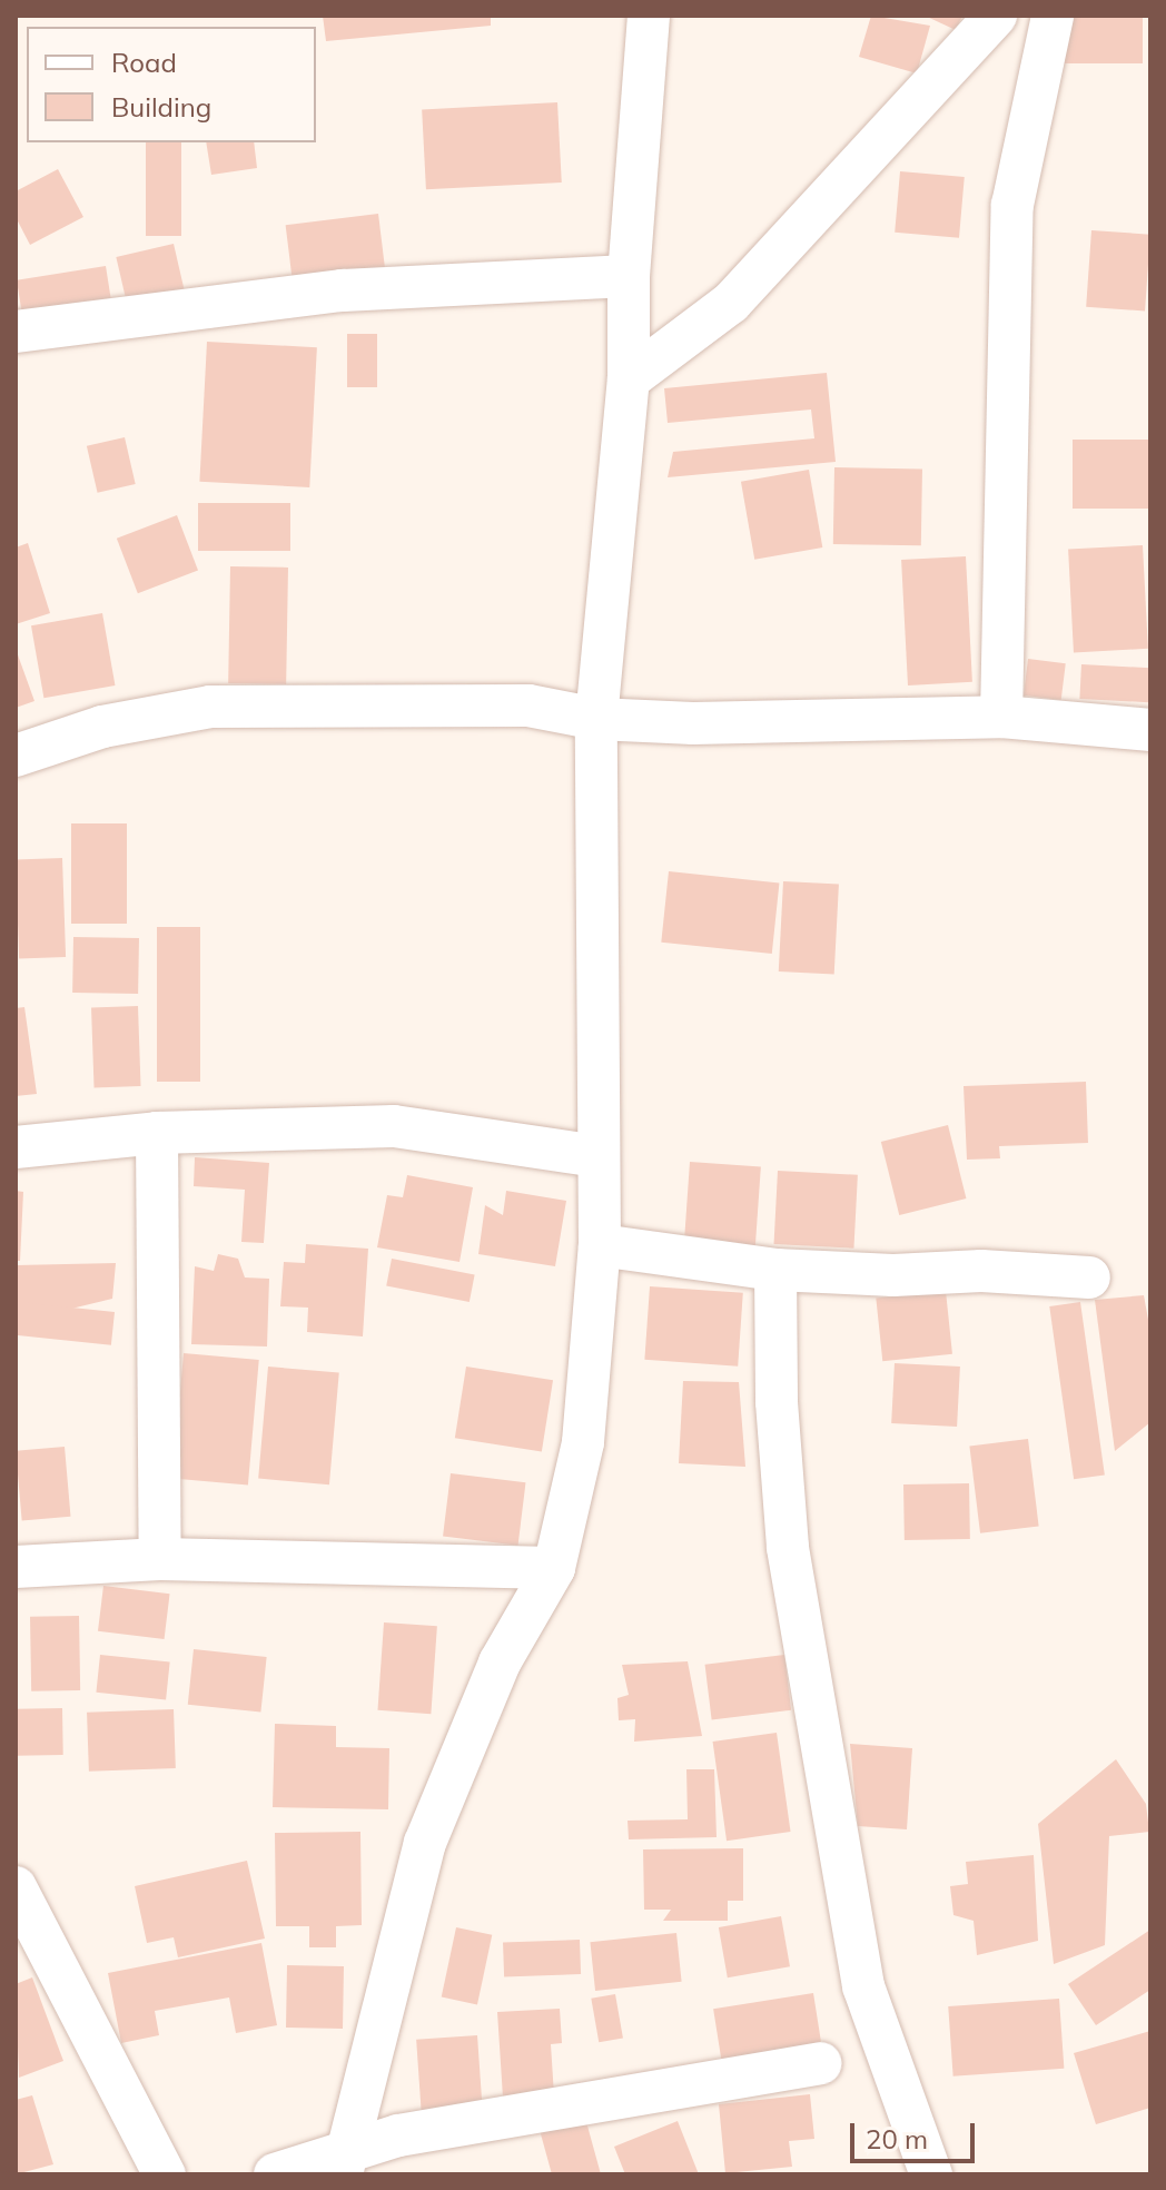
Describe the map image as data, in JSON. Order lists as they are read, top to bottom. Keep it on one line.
{"legend":["Road","Building"],"scale_bar":"20 m"}
